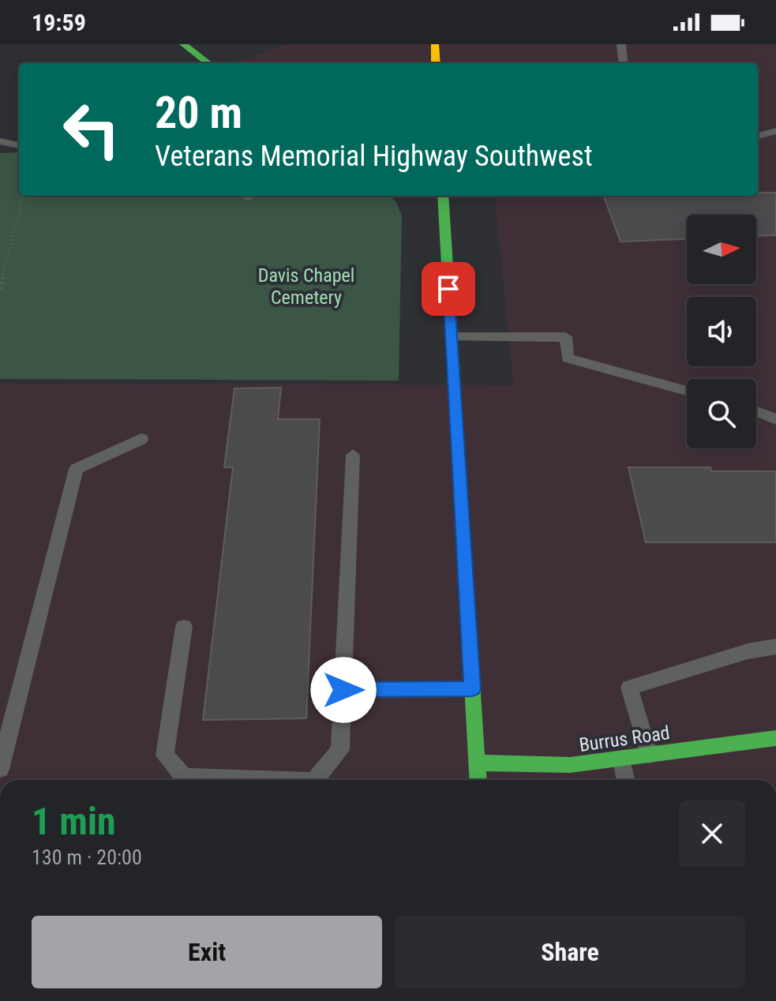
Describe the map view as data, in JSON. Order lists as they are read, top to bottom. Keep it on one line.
{"streets":{"main road":["Burrus Road"]},"parks":["Davis Chapel Cemetery"],"north":"right","page":{"status":"19:59","turn":["20 m","Veterans Memorial Highway Southwest"],"heading":["1 min","130 m · 20:00"],"buttons":["Exit","Share"]}}
